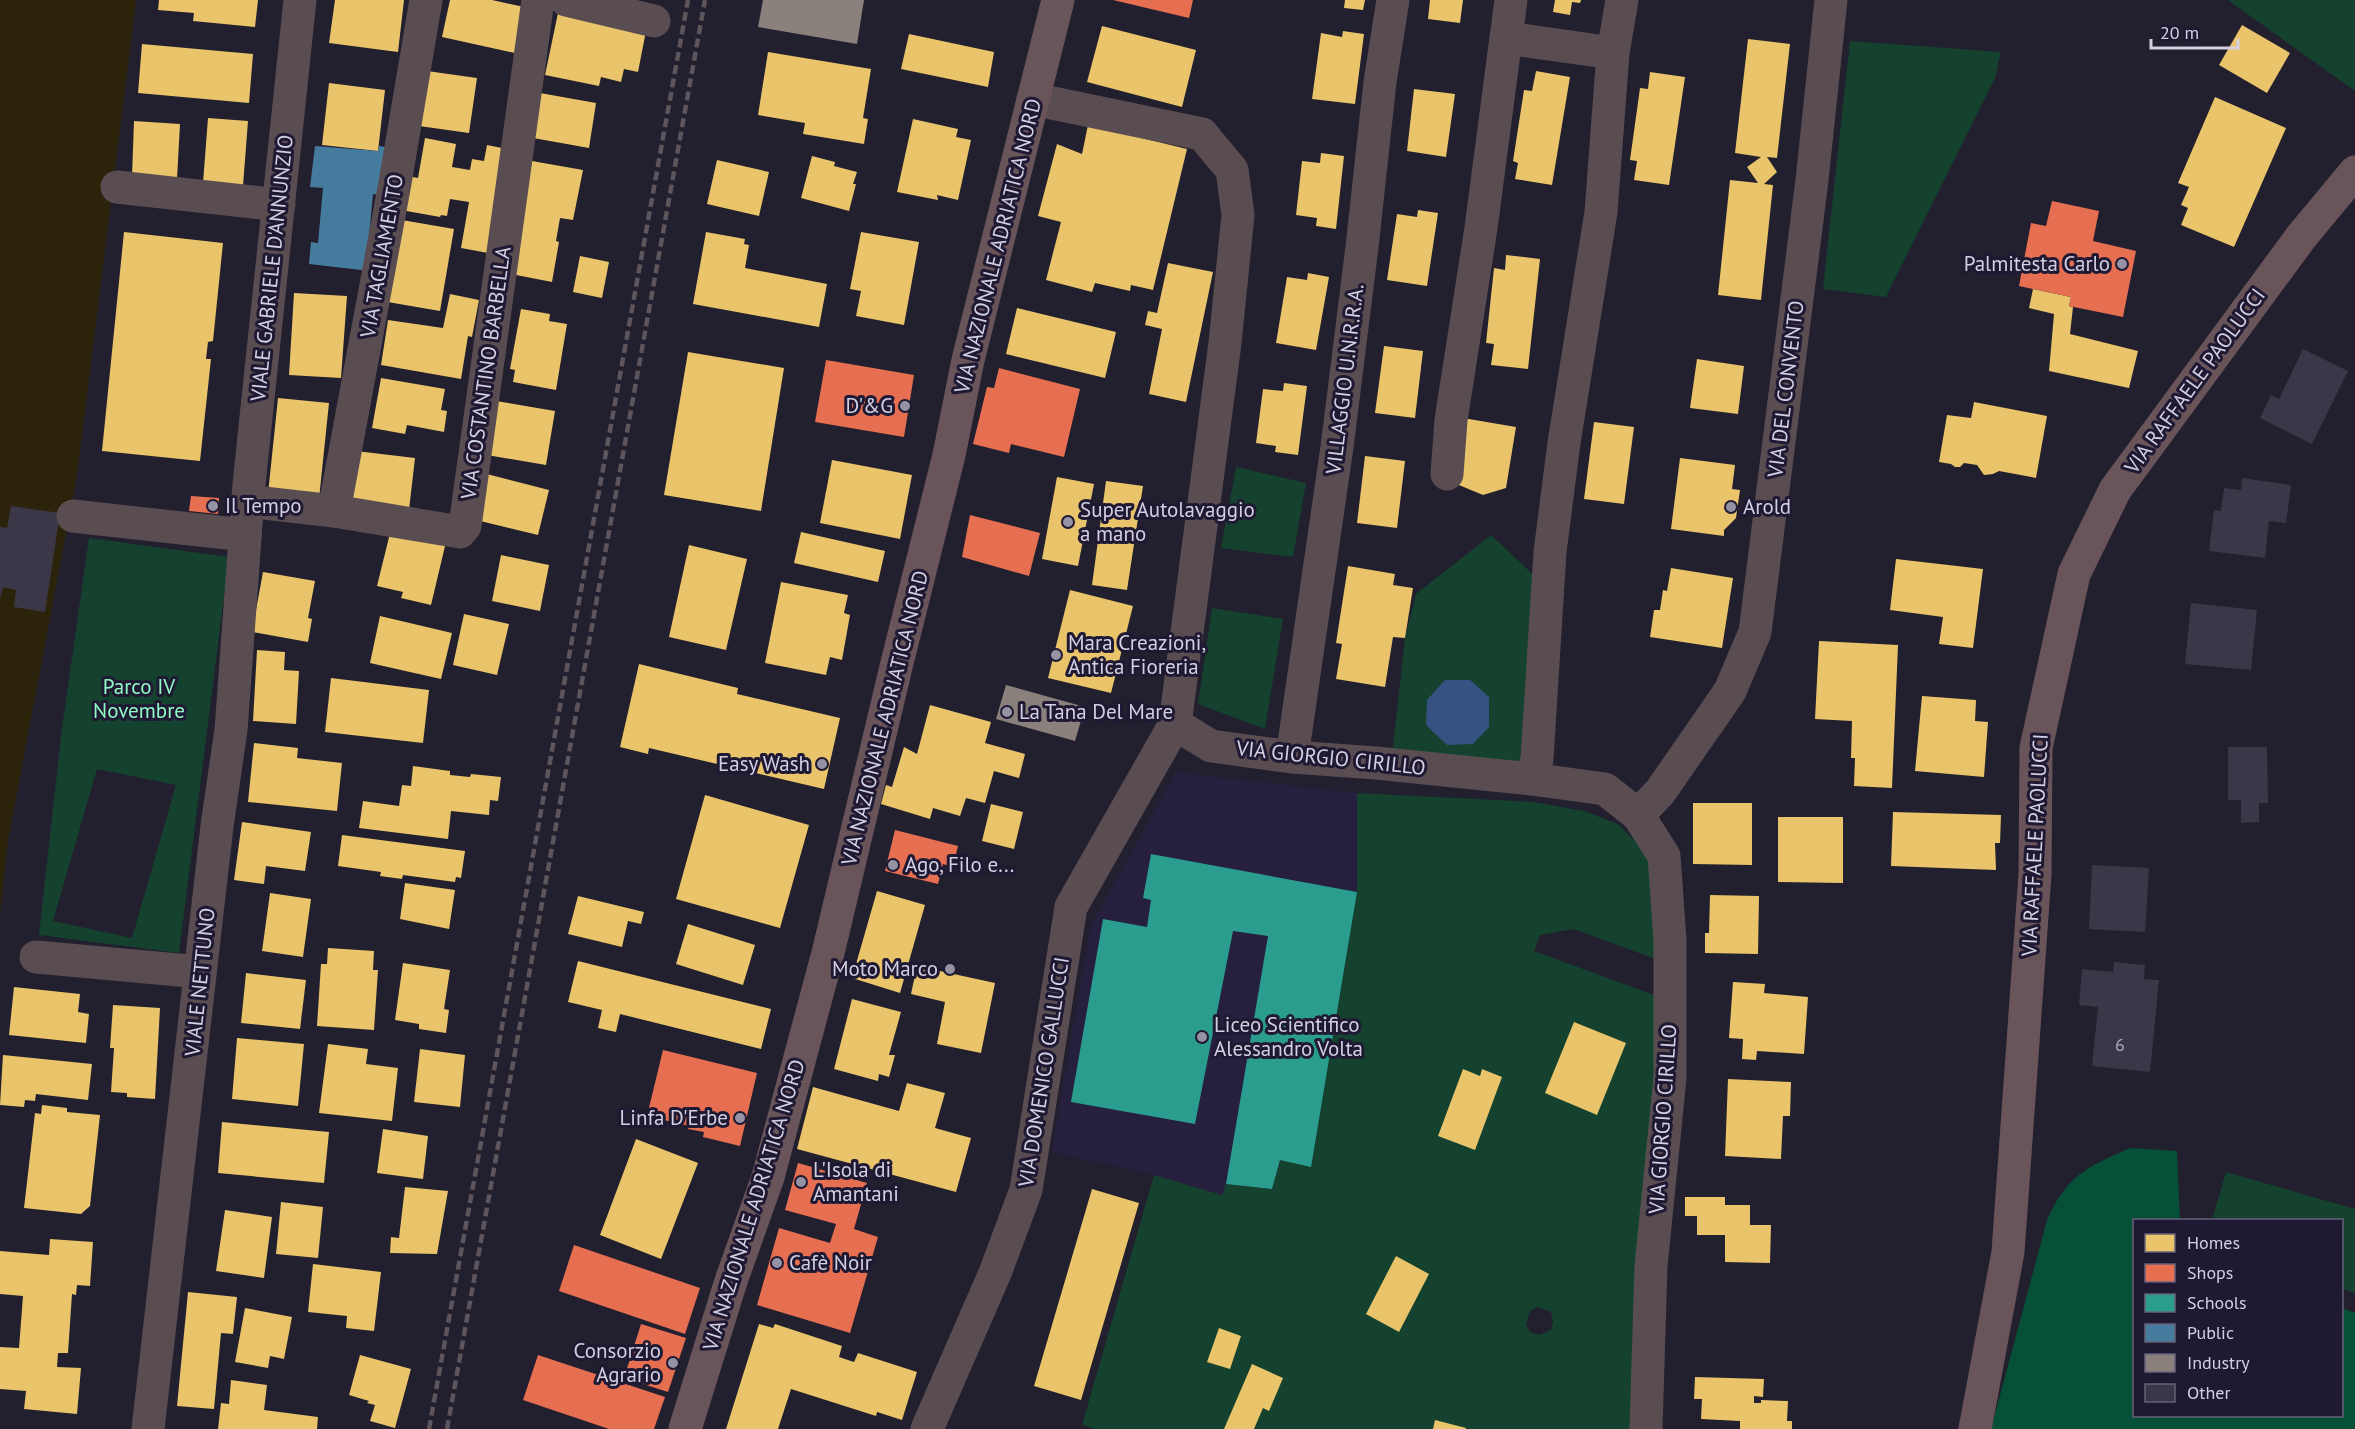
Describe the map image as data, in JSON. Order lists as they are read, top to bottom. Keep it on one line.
{"streets":{"main road":["VIA NAZIONALE ADRIATICA NORD","VIA RAFFAELE PAOLUCCI"],"street":["VIA TAGLIAMENTO","VIALE GABRIELE D'ANNUNZIO","VIA COSTANTINO BARBELLA","VILLAGGIO U.N.R.R.A.","VIA DEL CONVENTO","VIA GIORGIO CIRILLO","VIALE NETTUNO","VIA DOMENICO GALLUCCI"]},"crossings":[["VIA TAGLIAMENTO","VIA COSTANTINO BARBELLA"],["VIALE GABRIELE D'ANNUNZIO","VIA COSTANTINO BARBELLA"],["VIALE GABRIELE D'ANNUNZIO","VIALE NETTUNO"],["VILLAGGIO U.N.R.R.A.","VIA GIORGIO CIRILLO"],["VIA DEL CONVENTO","VIA GIORGIO CIRILLO"],["VIA GIORGIO CIRILLO","VIA DOMENICO GALLUCCI"]],"parks":["Parco IV Novembre"],"places":["Palmitesta Carlo","D'&G","Il Tempo","Arold","Super Autolavaggio a mano","Mara Creazioni, Antica Fioreria","La Tana Del Mare","Easy Wash","Ago, Filo e...","Moto Marco","Liceo Scientifico Alessandro Volta","Linfa D'Erbe","L'Isola di Amantani","Cafè Noir","Consorzio Agrario"],"house_numbers":["6"],"legend":["Homes","Shops","Schools","Public","Industry","Other"],"scale_bar":"20 m"}
